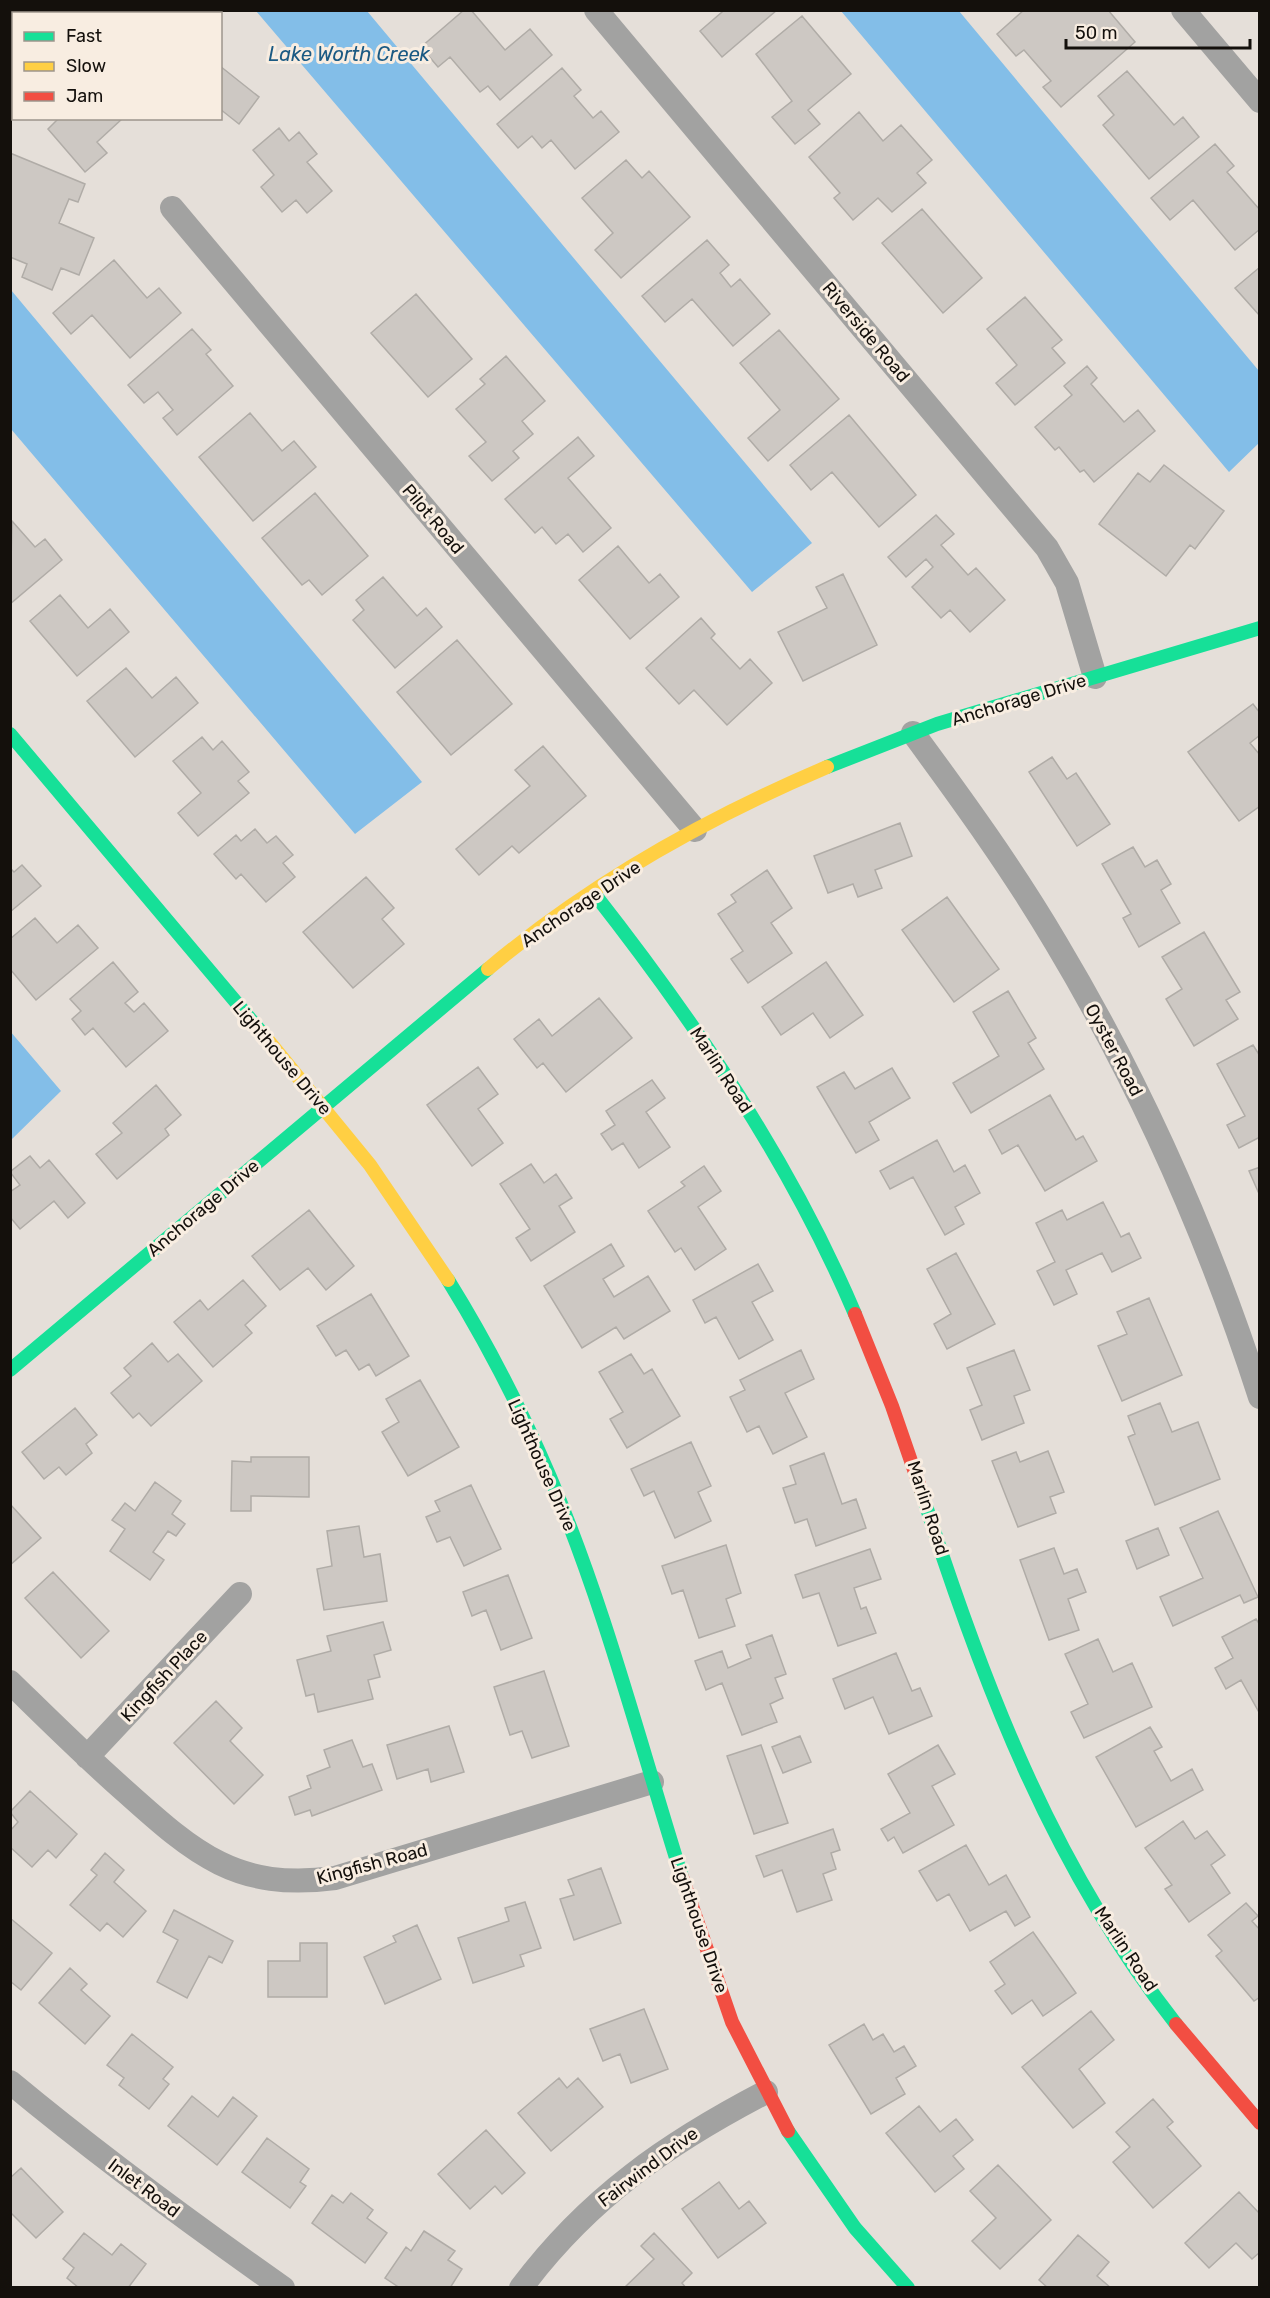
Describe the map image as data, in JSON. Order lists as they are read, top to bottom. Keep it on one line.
{"streets":{"street":["Riverside Road","Pilot Road","Anchorage Drive","Oyster Road","Lighthouse Drive","Marlin Road","Kingfish Place","Kingfish Road","Fairwind Drive","Inlet Road"]},"crossings":[["Riverside Road","Anchorage Drive"],["Pilot Road","Anchorage Drive"],["Anchorage Drive","Oyster Road"],["Anchorage Drive","Lighthouse Drive"],["Anchorage Drive","Marlin Road"],["Lighthouse Drive","Kingfish Road"],["Lighthouse Drive","Fairwind Drive"],["Kingfish Place","Kingfish Road"]],"water":["Lake Worth Creek"],"legend":["Fast","Slow","Jam"],"scale_bar":"50 m"}
